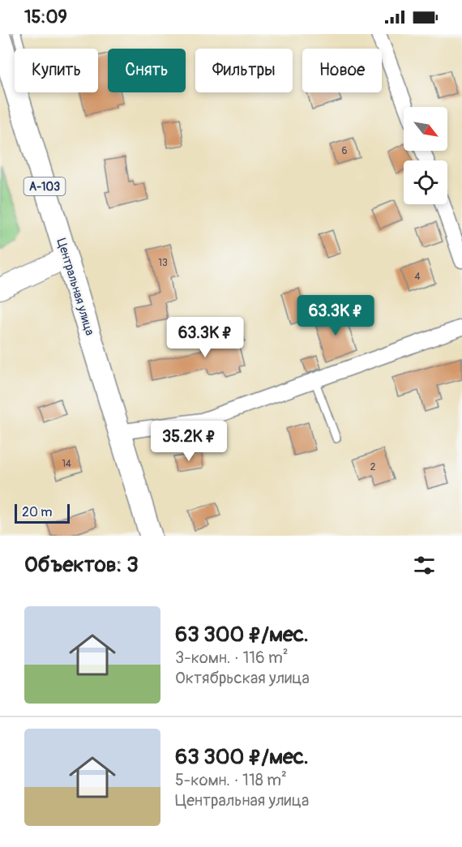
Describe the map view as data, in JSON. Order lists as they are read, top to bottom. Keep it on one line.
{"streets":{"main road":["А-103","Центральная улица"]},"house_numbers":["6","13","4","14","2"],"scale_bar":"20 m","north":"bottom right","page":{"status":"15:09","chip":["Купить","Снять","Фильтры","Новое"],"price":["63.3K ₽","63.3K ₽","35.2K ₽"],"scale":"20 m","heading":"Объектов: 3","list":[{"name":"63 300 ₽/мес.","note":"3-комн. · 116 m² · Октябрьская улица"},{"name":"63 300 ₽/мес.","note":"5-комн. · 118 m² · Центральная улица"}]}}
